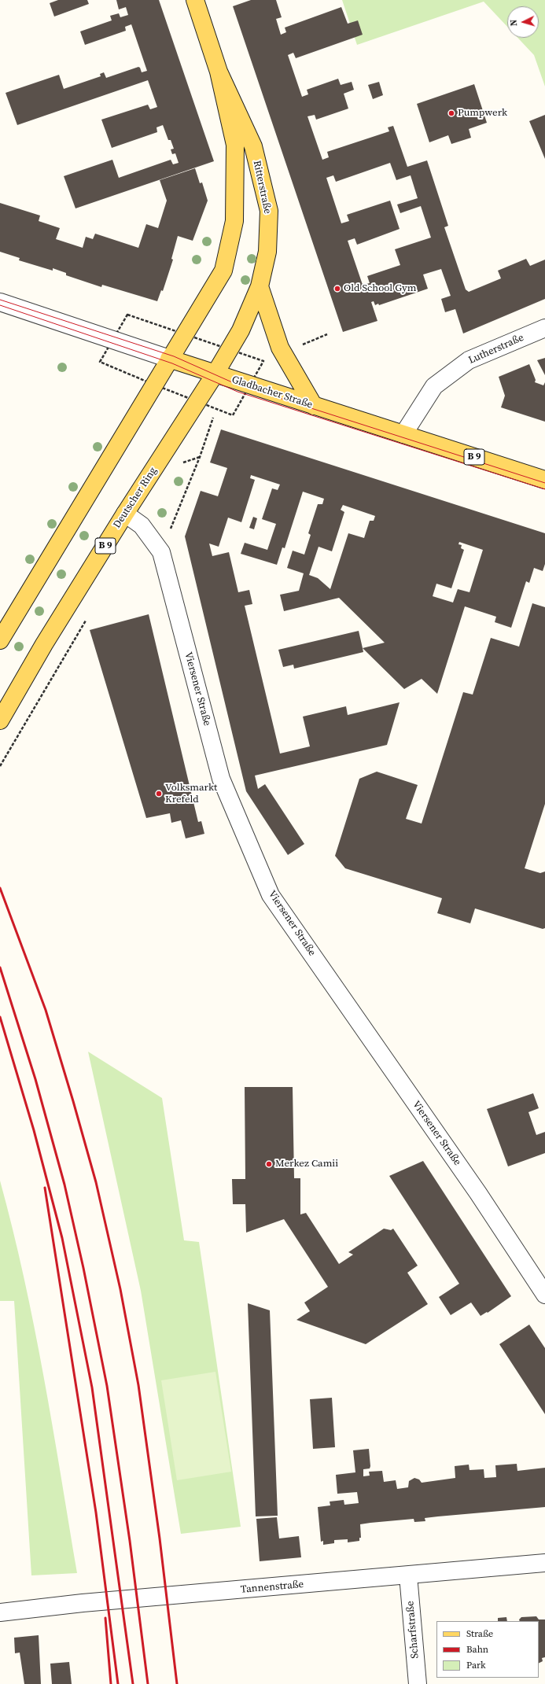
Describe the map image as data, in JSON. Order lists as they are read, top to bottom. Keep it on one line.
{"streets":{"main road":["Ritterstraße","Gladbacher Straße","B 9","Deutscher Ring"],"street":["Lutherstraße","Viersener Straße","Tannenstraße","Scharfstraße"]},"crossings":[["Ritterstraße","Gladbacher Straße"],["Ritterstraße","Deutscher Ring"],["Lutherstraße","Gladbacher Straße"],["Gladbacher Straße","Deutscher Ring"],["Deutscher Ring","Viersener Straße"],["Tannenstraße","Scharfstraße"]],"places":["Pumpwerk","Old School Gym","Volksmarkt Krefeld","Merkez Camii"],"legend":["Straße","Bahn","Park"],"north":"left"}
